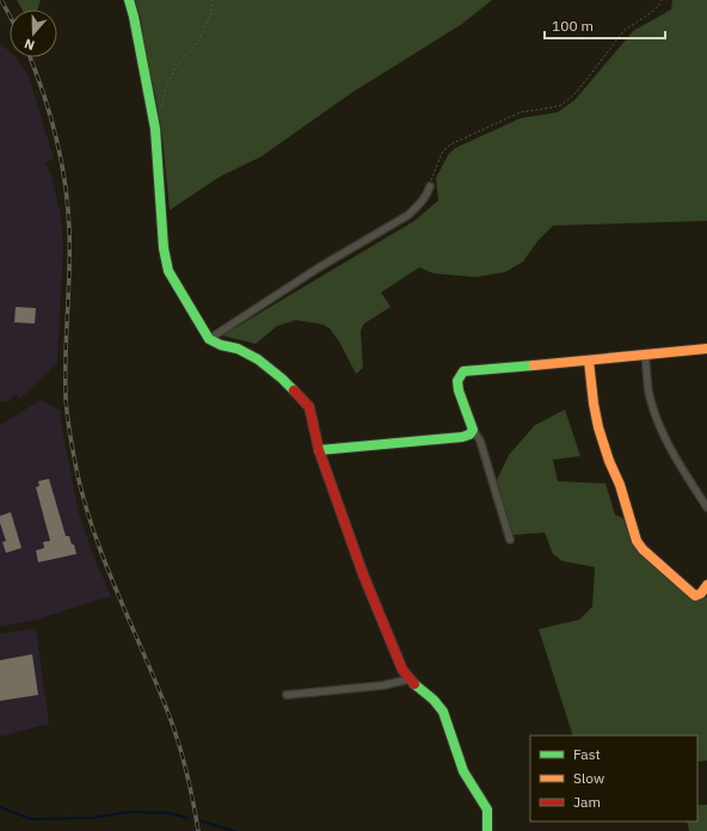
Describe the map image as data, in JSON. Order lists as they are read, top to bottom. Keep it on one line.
{"legend":["Fast","Slow","Jam"],"scale_bar":"100 m","north":"bottom"}
